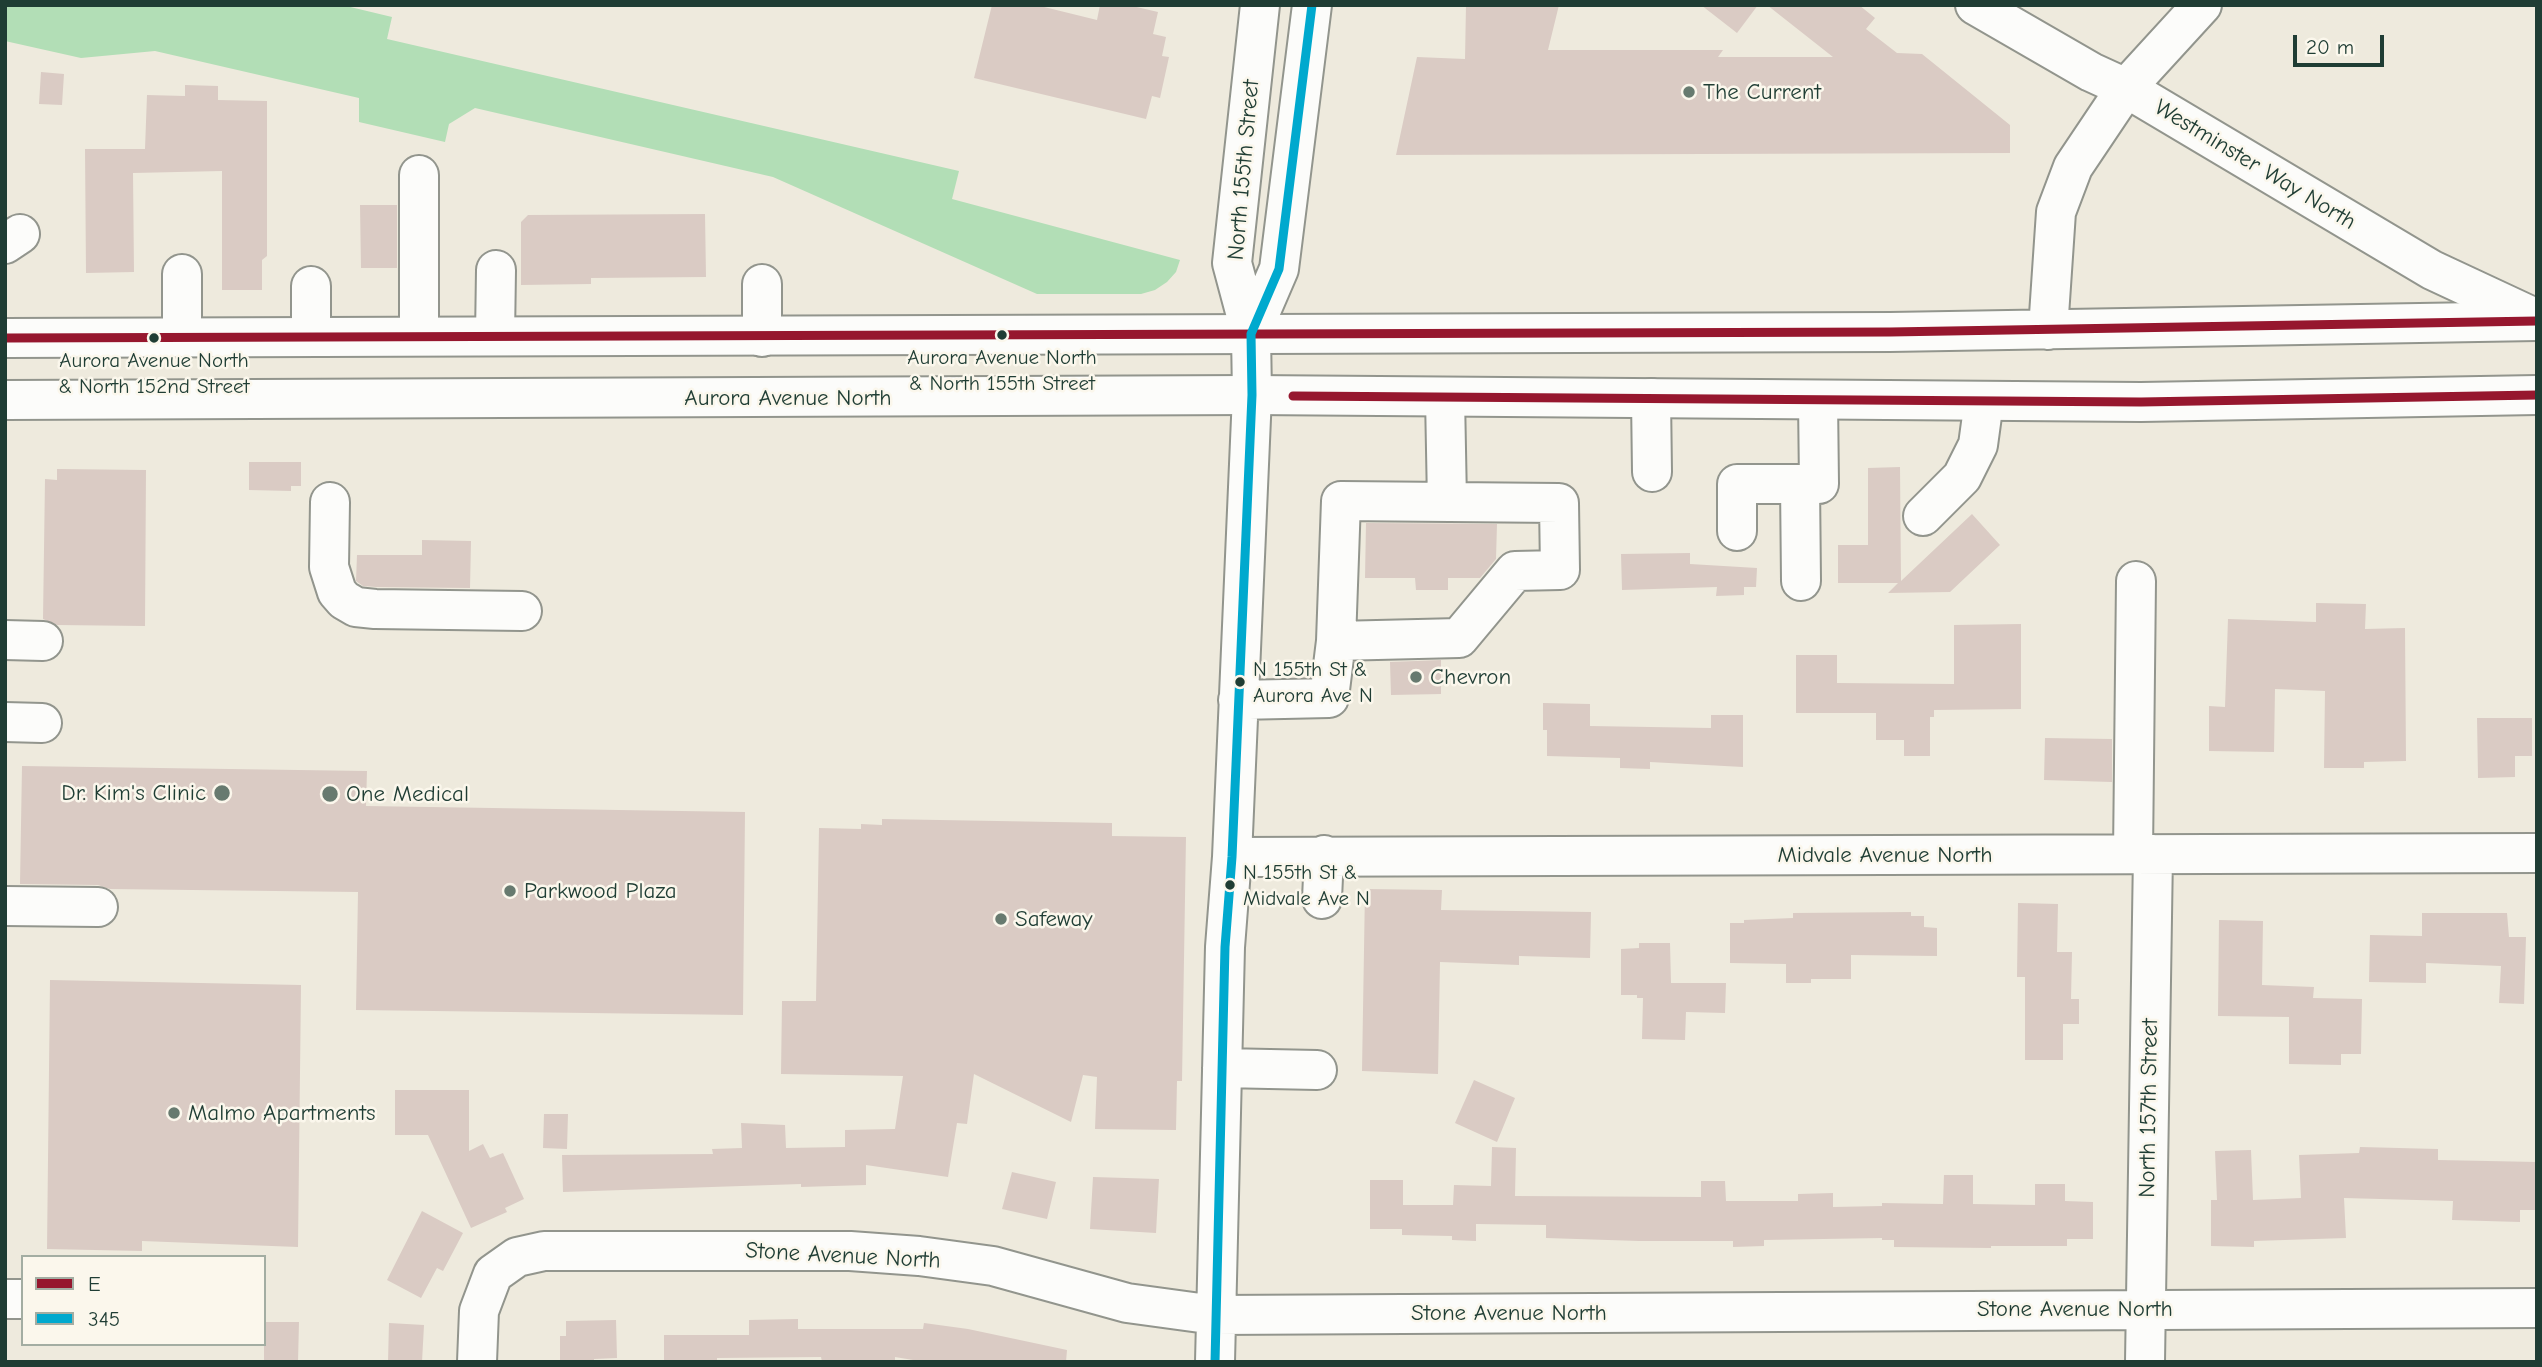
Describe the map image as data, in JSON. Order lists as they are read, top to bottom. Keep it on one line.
{"streets":{"main road":["Westminster Way North","North 155th Street","Aurora Avenue North","Midvale Avenue North","North 157th Street","Stone Avenue North"]},"crossings":[["North 155th Street","Aurora Avenue North"],["North 155th Street","Midvale Avenue North"],["North 155th Street","Stone Avenue North"],["Midvale Avenue North","North 157th Street"],["North 157th Street","Stone Avenue North"]],"places":["The Current","Aurora Avenue North & North 155th Street","Aurora Avenue North & North 152nd Street","Chevron","N 155th St & Aurora Ave N","Dr. Kim's Clinic","One Medical","N 155th St & Midvale Ave N","Parkwood Plaza","Safeway","Malmo Apartments"],"lines":["transit line 345","transit line E"],"legend":["E","345"],"scale_bar":"20 m"}
